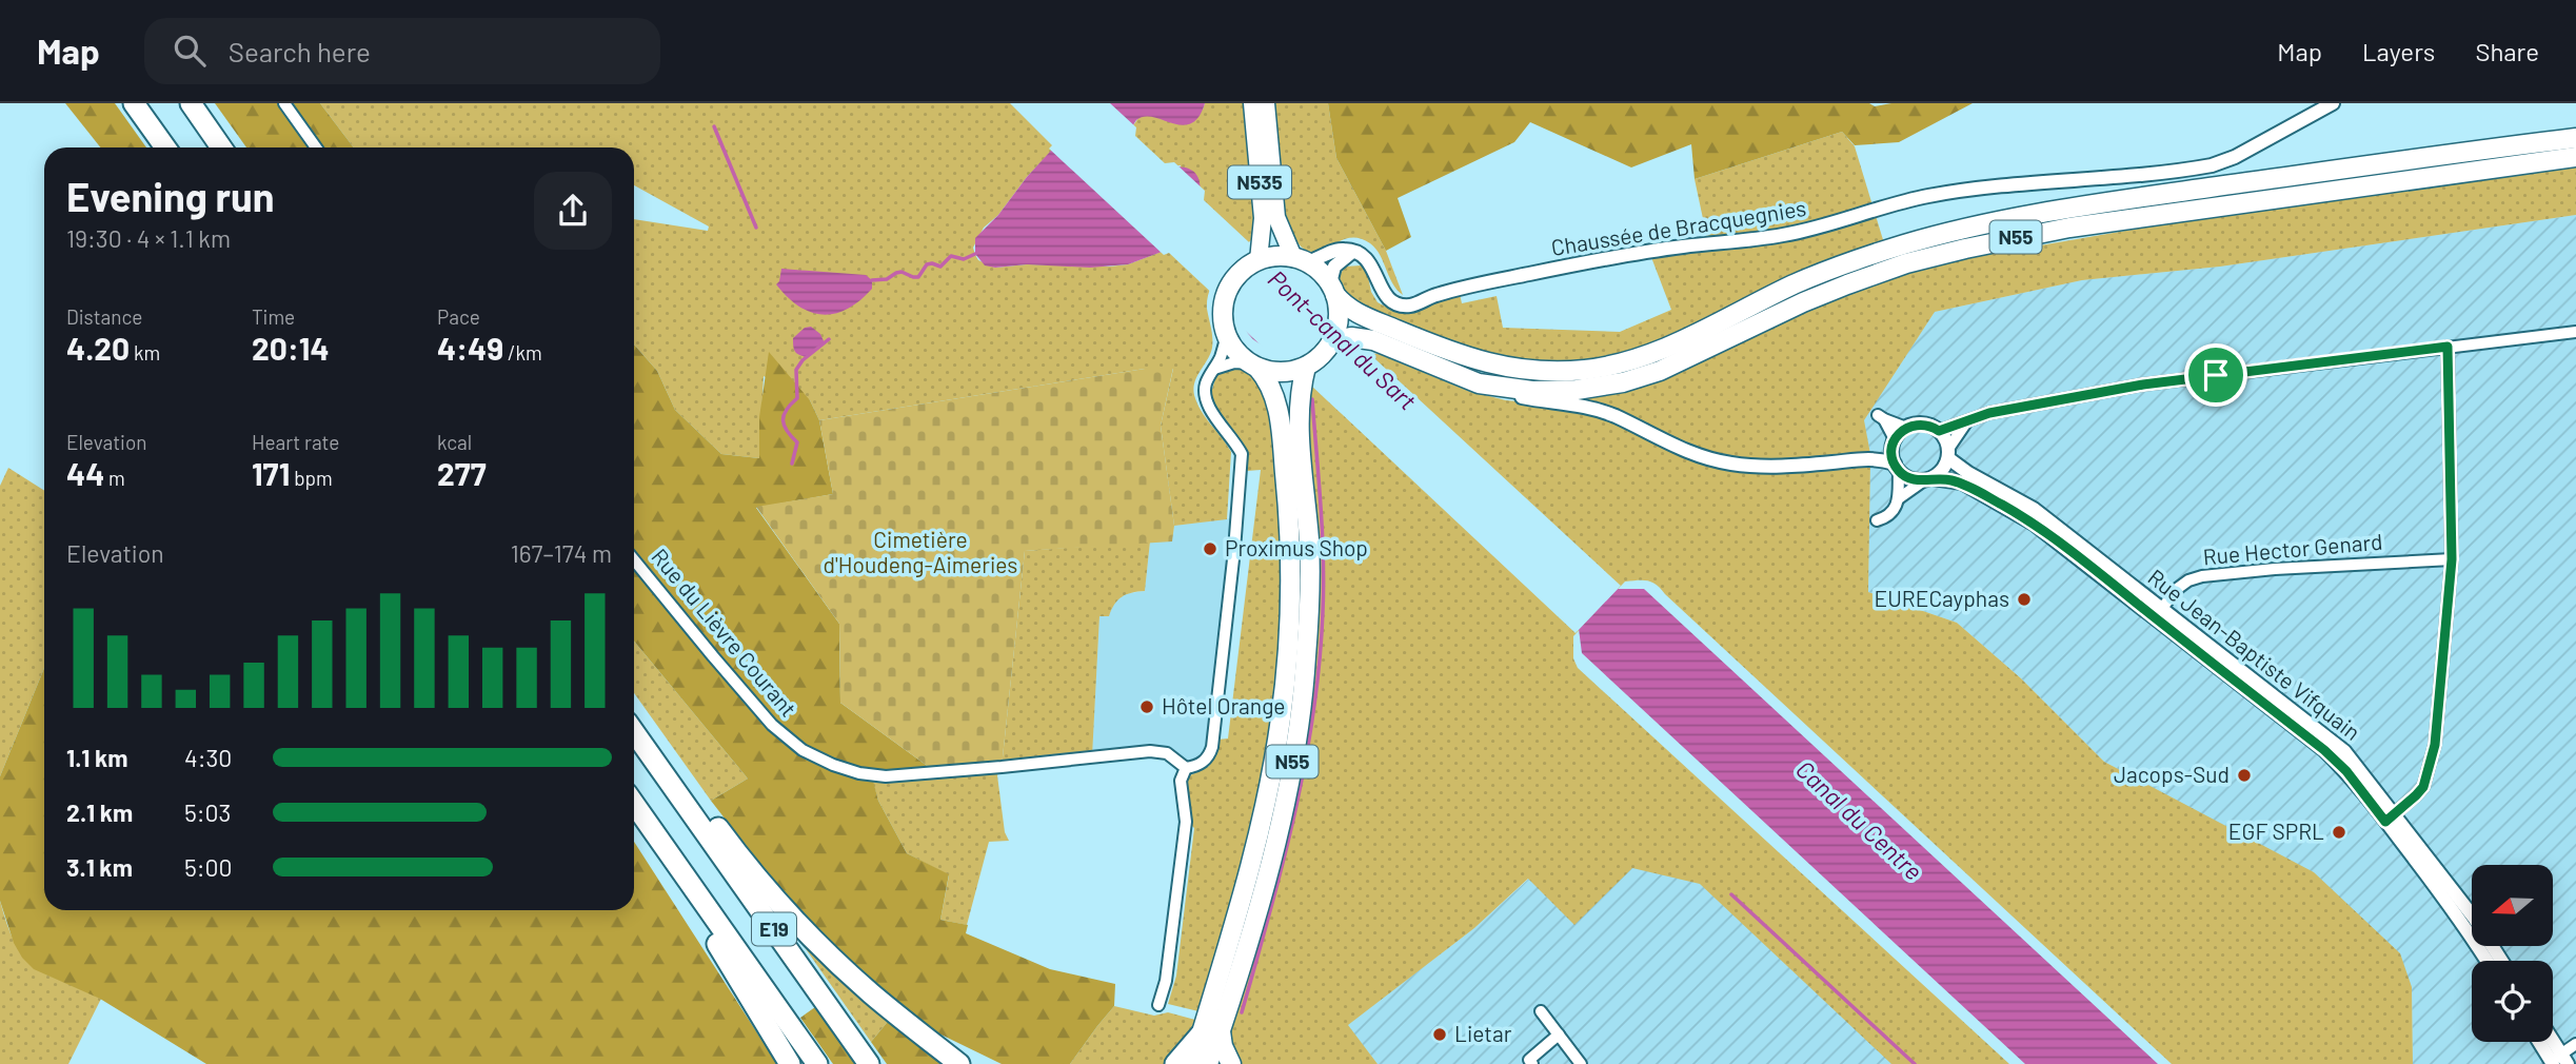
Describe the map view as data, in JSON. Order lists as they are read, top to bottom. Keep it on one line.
{"streets":{"highway":["N55","E19"],"main road":["N535"],"street":["Chaussée de Bracquegnies","Rue Hector Genard","Rue du Lièvre Courant","Rue Jean-Baptiste Vifquain"]},"crossings":[["N535","N55"],["N55","Rue Jean-Baptiste Vifquain"],["Rue Hector Genard","Rue Jean-Baptiste Vifquain"]],"water":["Pont-canal du Sart","Canal du Centre"],"parks":["Cimetière d'Houdeng-Aimeries"],"places":["Proximus Shop","EURECayphas","Hôtel Orange","Jacops-Sud","EGF SPRL","Lietar"],"north":"left","page":{"header":"Map","search":"Search here","nav":["Map","Layers","Share"],"heading":["Evening run","19:30 · 4 × 1.1 km"],"stats":[["Distance","4.20 km"],["Time","20:14"],["Pace","4:49 /km"],["Elevation","44 m"],["Heart rate","171 bpm"],["kcal","277"]],"chart":["Elevation","167–174 m"],"list":[{"name":"1.1 km","note":"4:30"},{"name":"2.1 km","note":"5:03"},{"name":"3.1 km","note":"5:00"}]}}
